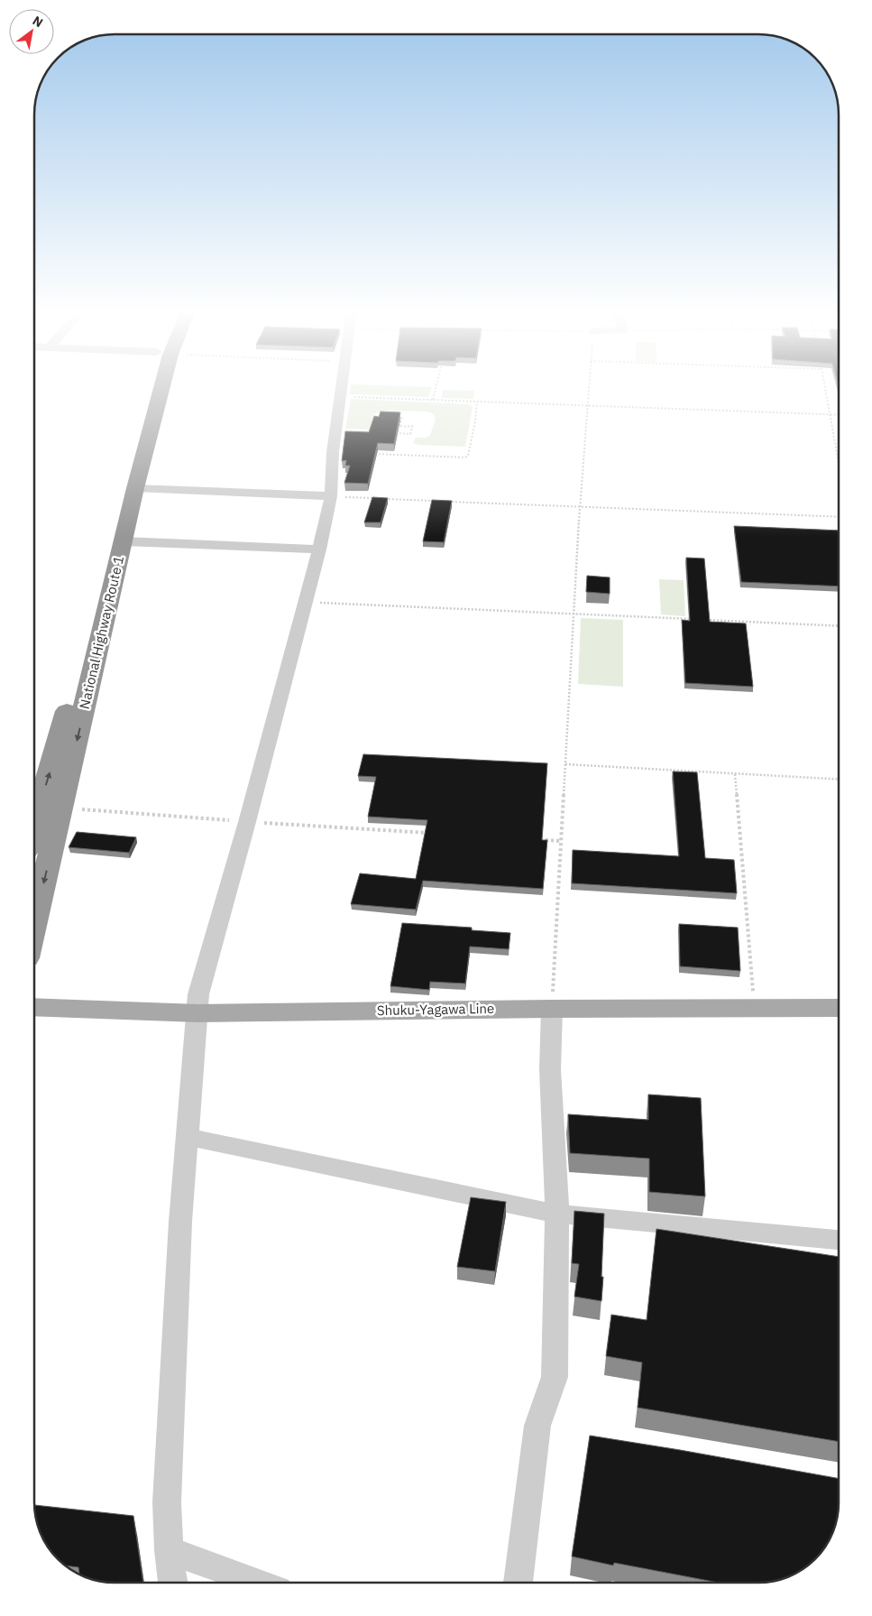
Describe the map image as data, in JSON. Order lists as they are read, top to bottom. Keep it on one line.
{"streets":{"highway":["National Highway Route 1"],"main road":["Shuku-Yagawa Line"]},"north":"top right"}
